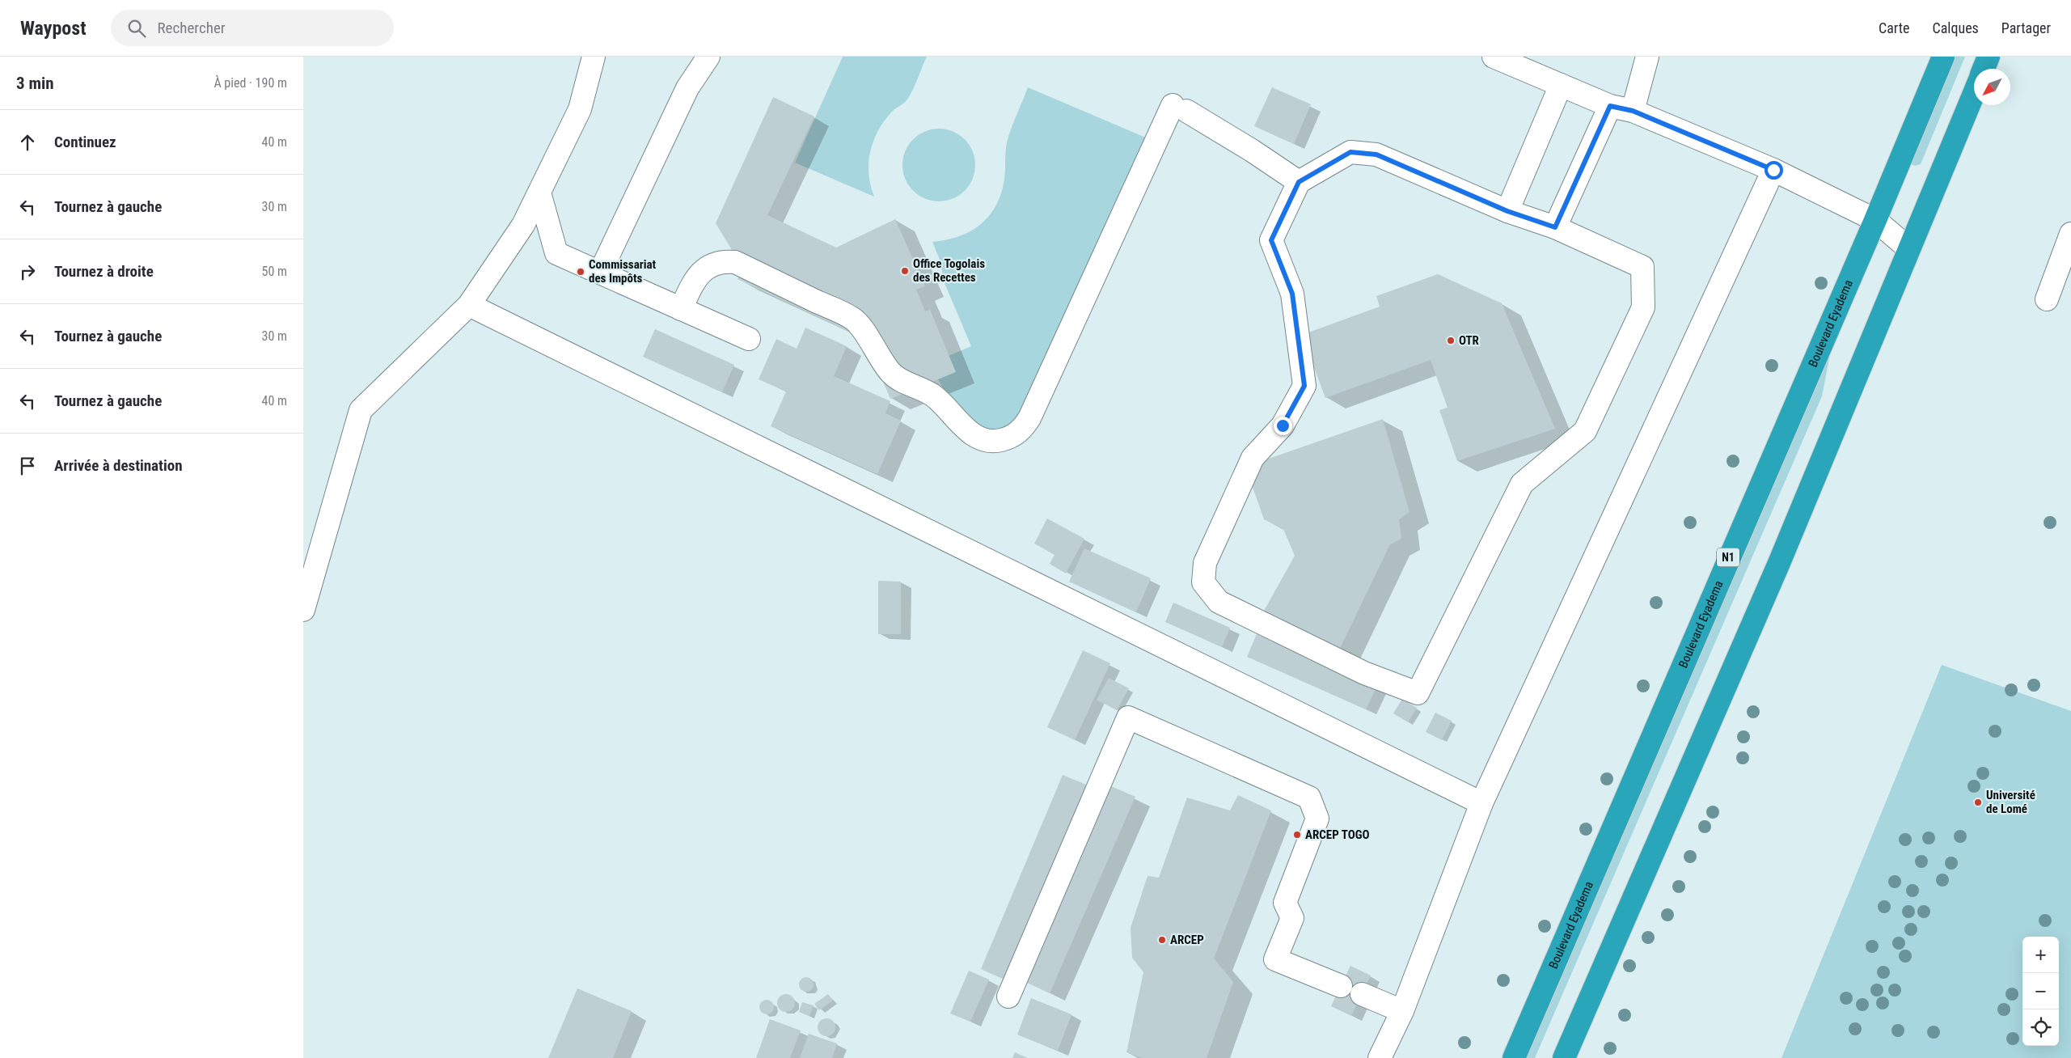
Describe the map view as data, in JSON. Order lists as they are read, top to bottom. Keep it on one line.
{"streets":{"highway":["Boulevard Eyadema","N1"]},"places":["Office Togolais des Recettes","Commissariat des Impôts","OTR","Université de Lomé","ARCEP TOGO","ARCEP"],"north":"bottom left","page":{"header":"Waypost","search":"Rechercher","nav":["Carte","Calques","Partager"],"heading":["3 min","À pied · 190 m"],"list":[["Continuez","40 m"],["Tournez à gauche","30 m"],["Tournez à droite","50 m"],["Tournez à gauche","30 m"],["Tournez à gauche","40 m"],"Arrivée à destination"],"map_buttons":["+","−"]}}
